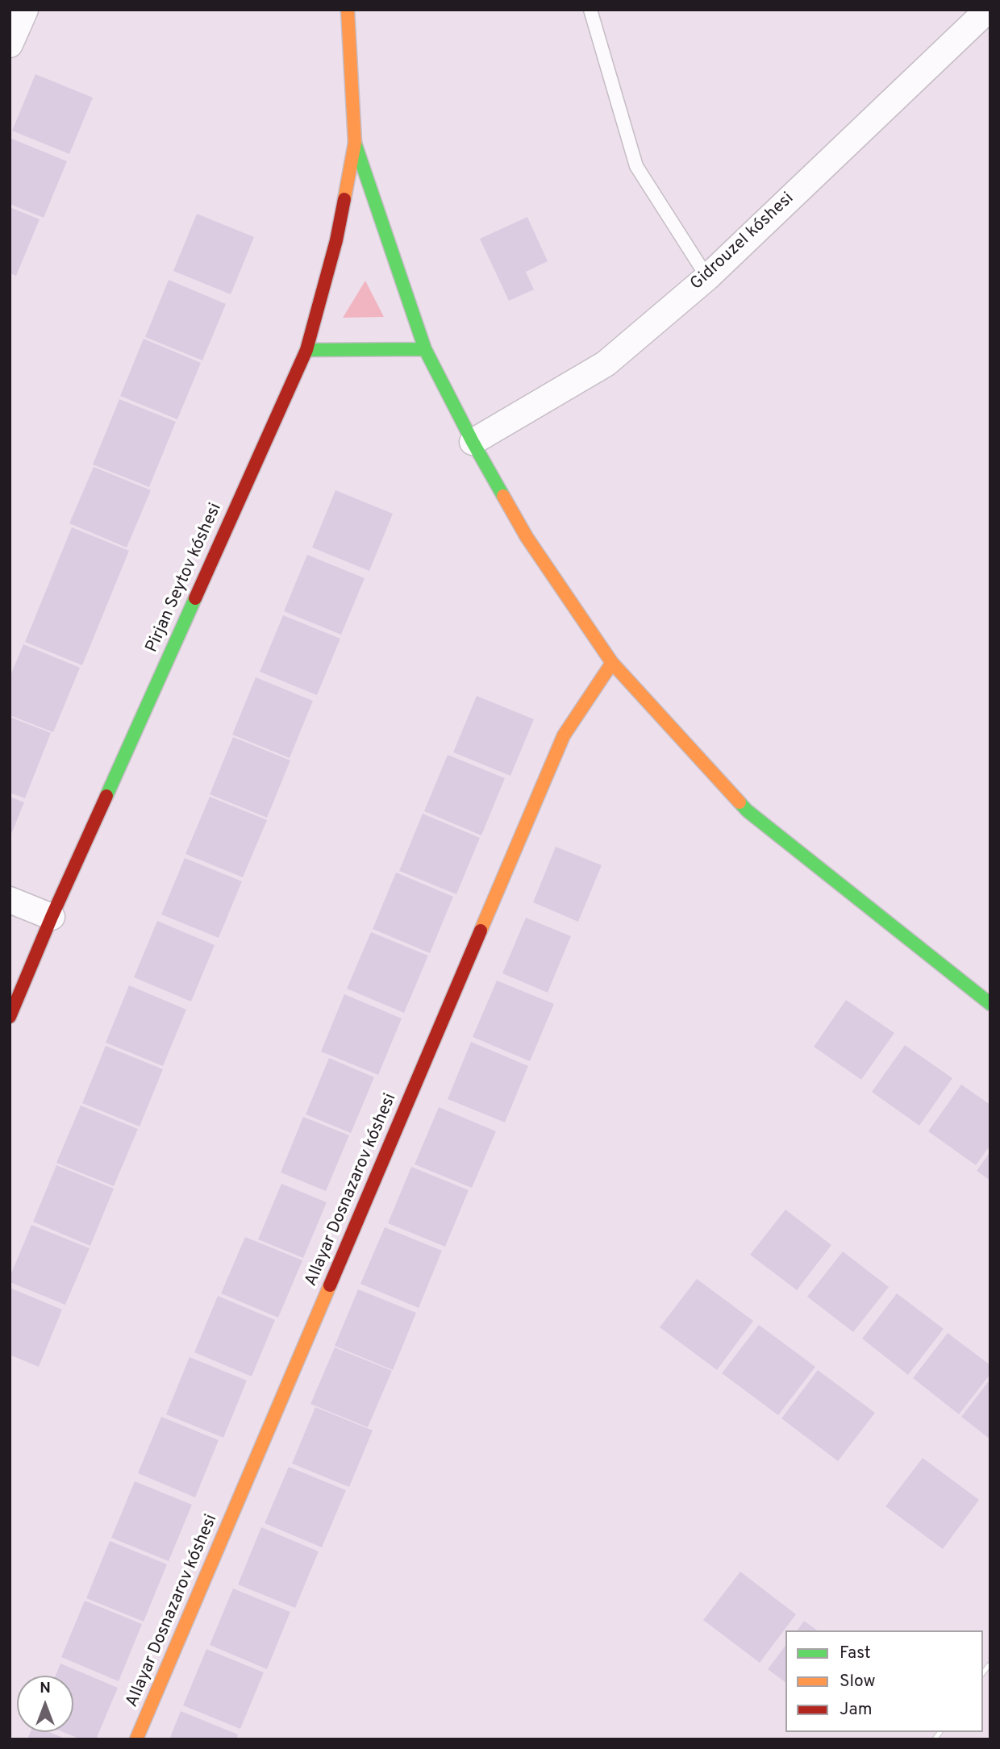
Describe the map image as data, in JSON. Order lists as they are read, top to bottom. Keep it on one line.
{"streets":{"street":["Gidrouzel kóshesi","Pirjan Seytov kóshesi","Allayar Dosnazarov kóshesi"]},"legend":["Fast","Slow","Jam"],"north":"top"}
